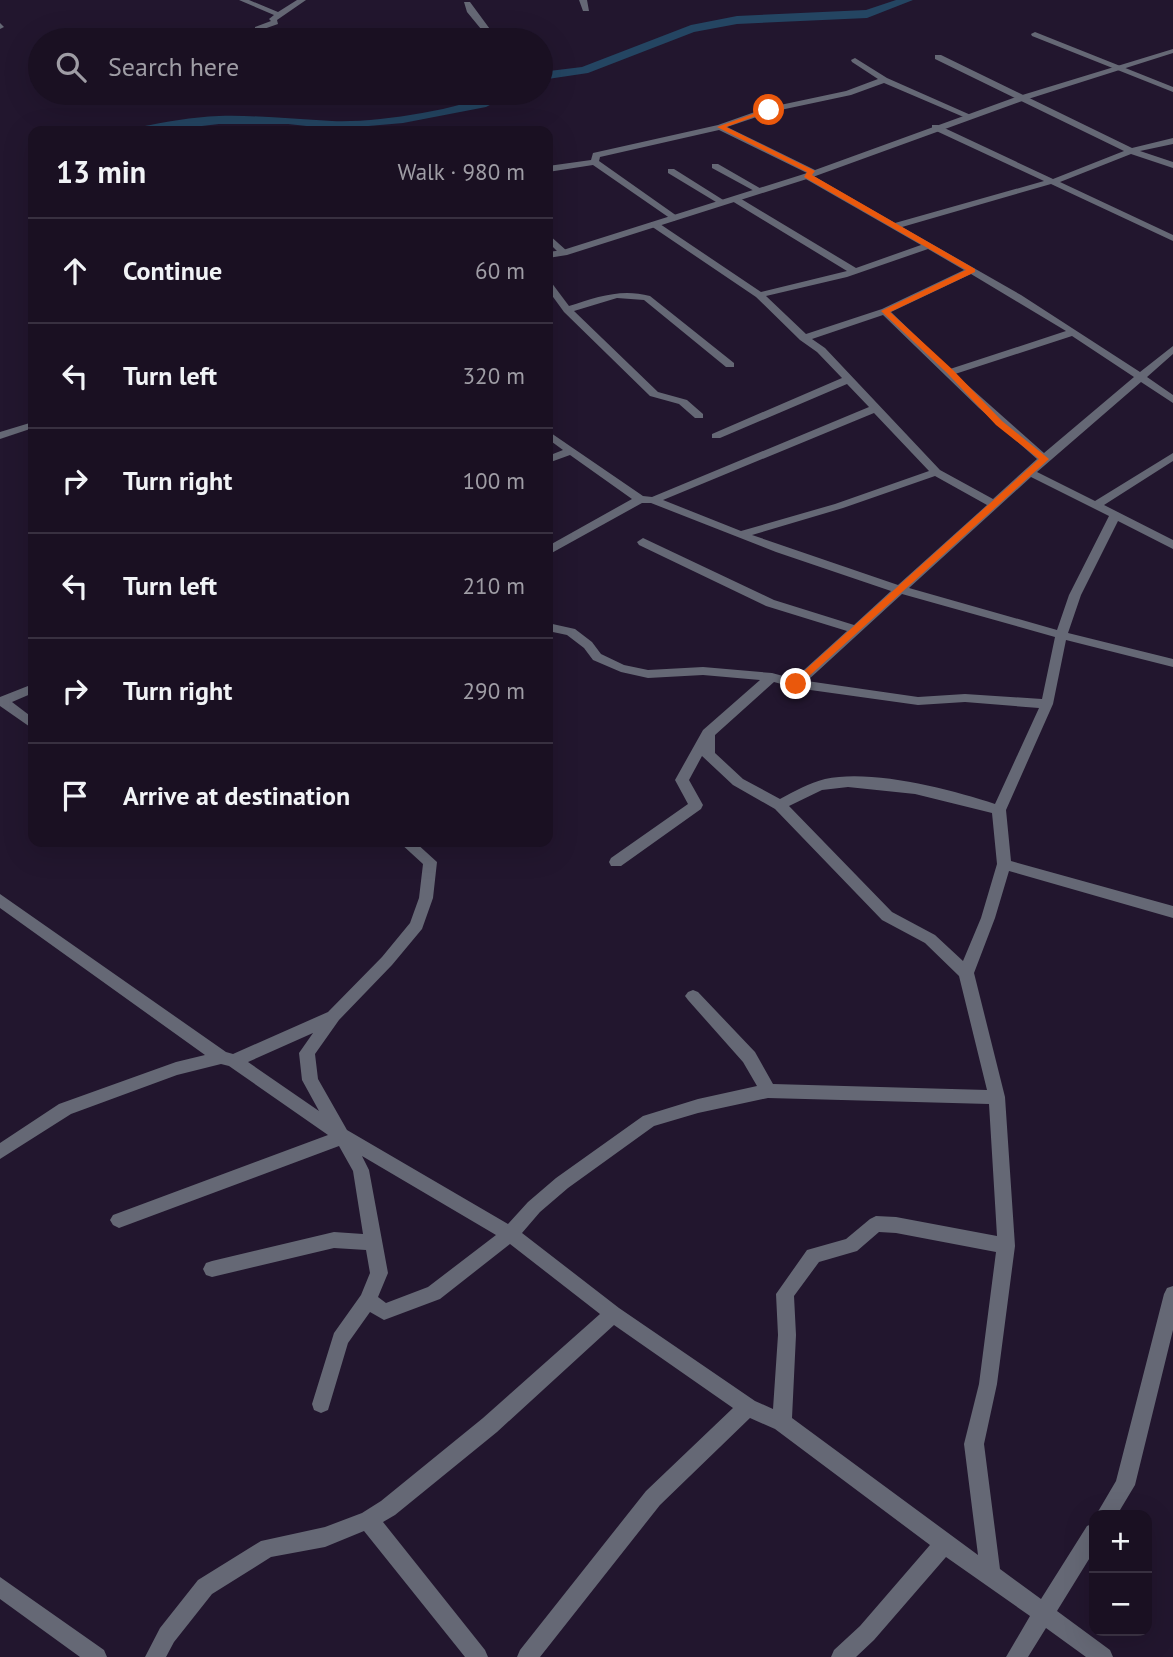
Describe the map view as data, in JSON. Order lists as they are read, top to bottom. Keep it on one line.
{"page":{"search":"Search here","heading":["13 min","Walk · 980 m"],"list":[["Continue","60 m"],["Turn left","320 m"],["Turn right","100 m"],["Turn left","210 m"],["Turn right","290 m"],"Arrive at destination"],"map_buttons":["+","−"]}}
